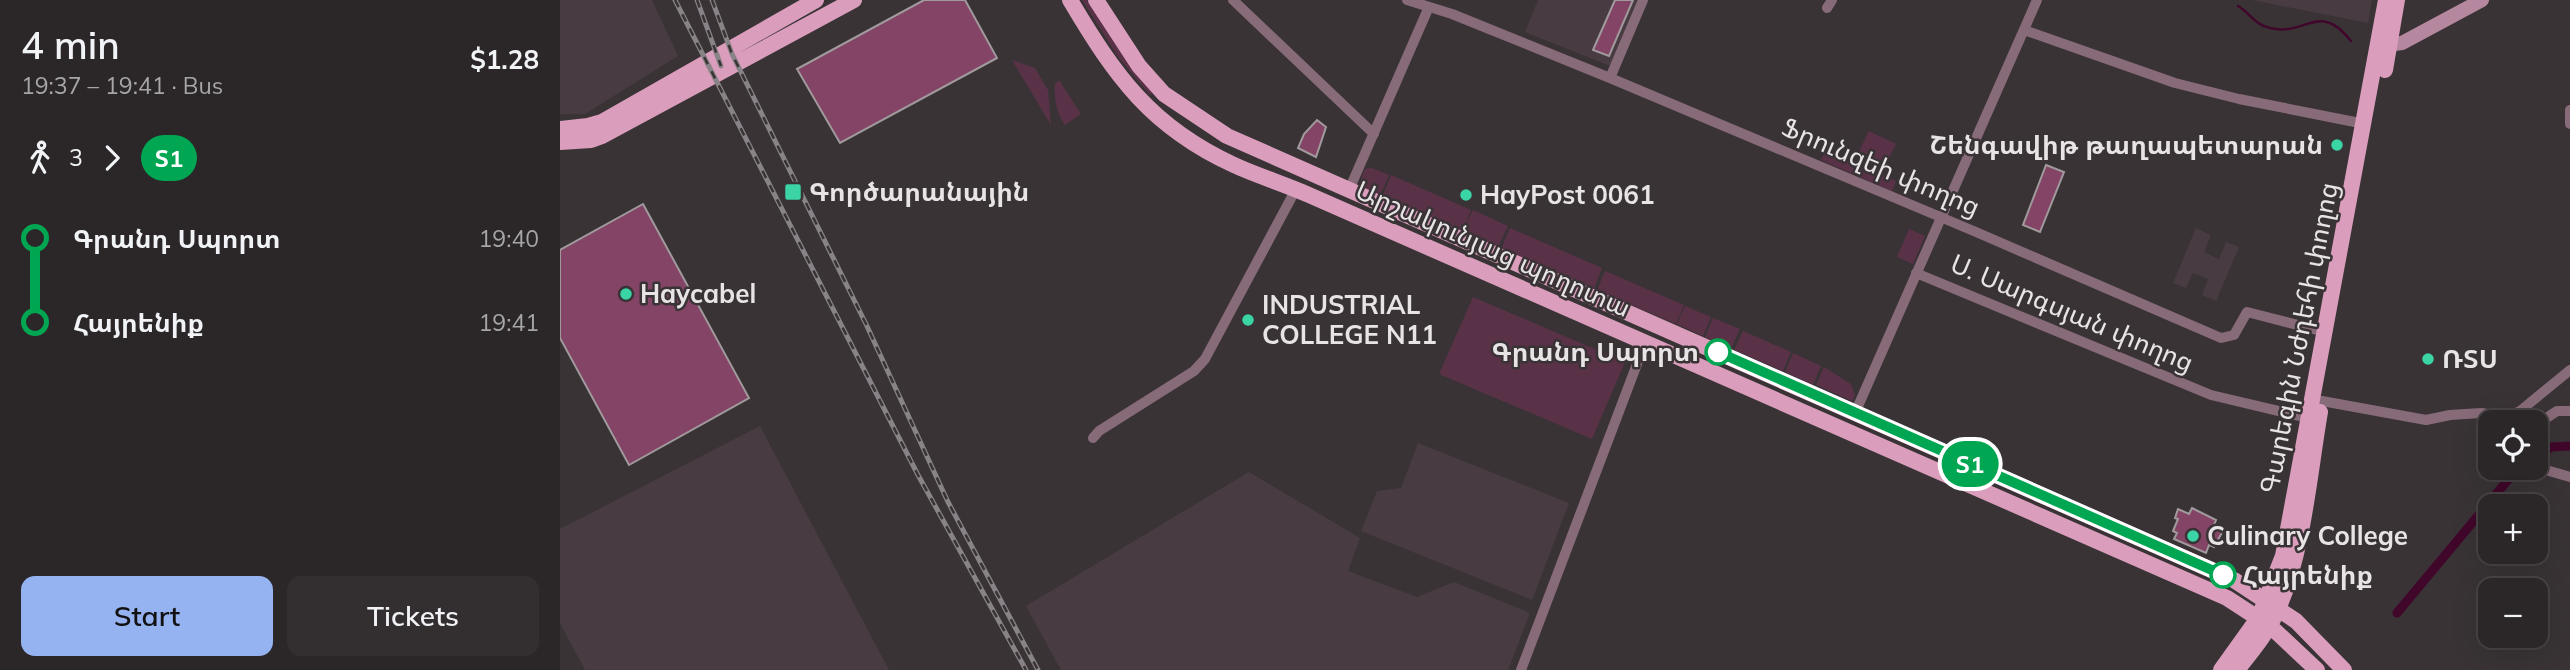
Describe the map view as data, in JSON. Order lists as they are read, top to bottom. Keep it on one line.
{"streets":{"main road":["Արշակունյաց պողոտա","Գարեգին Նժդեհի փողոց"],"street":["Ֆրունզեի փողոց","Ս. Սարգսյան փողոց"]},"crossings":[["Ֆրունզեի փողոց","Գարեգին Նժդեհի փողոց"],["Արշակունյաց պողոտա","Գարեգին Նժդեհի փողոց"],["Ս. Սարգսյան փողոց","Գարեգին Նժդեհի փողոց"]],"places":{"other":["Շենգավիթ թաղապետարան","HayPost 0061","Haycabel","INDUSTRIAL COLLEGE N11","Գրանդ Սպորտ","ՌՏՍ","Culinary College","Հայրենիք"],"transit":["Գործարանային"]},"lines":["bus line Տ1"],"page":{"heading":["4 min","19:37 – 19:41 · Bus","$1.28"],"on_map":"Տ1","legs":["3","Տ1"],"list":[{"name":"Գրանդ Սպորտ","value":"19:40"},{"name":"Հայրենիք","value":"19:41"}],"map_buttons":["+","−"],"buttons":["Start","Tickets"]}}
